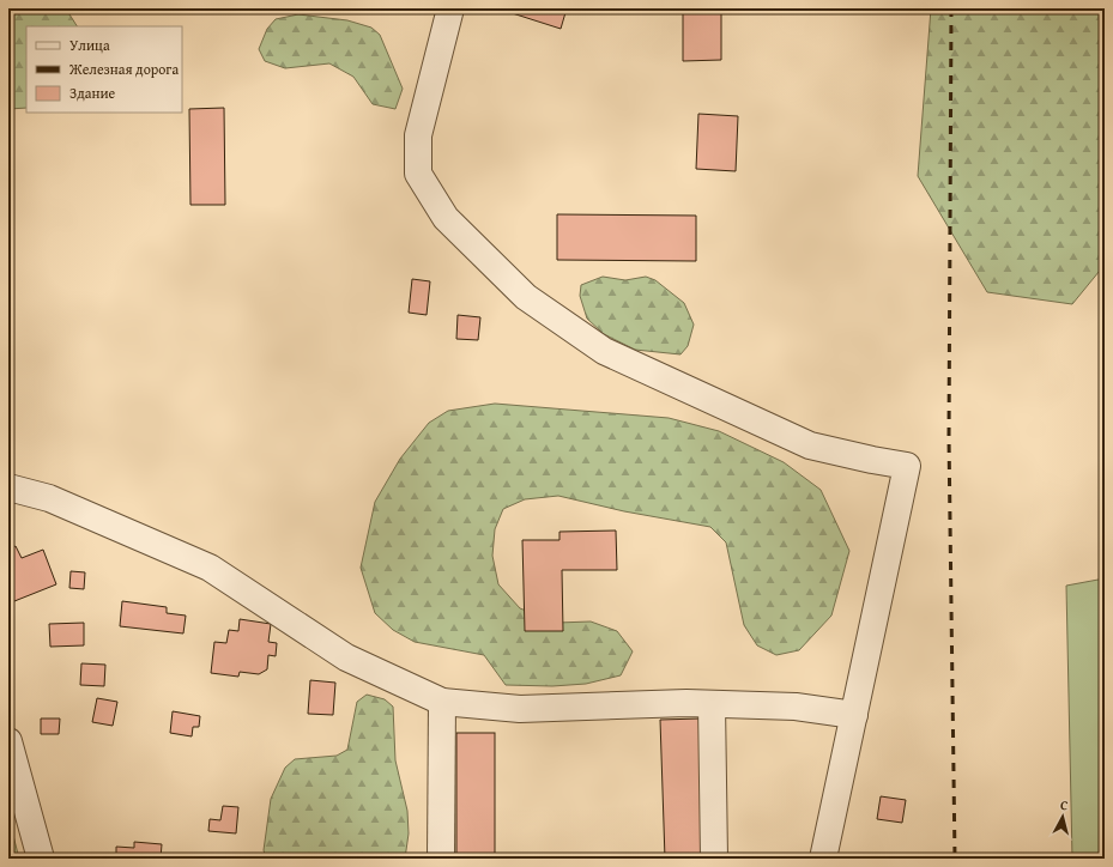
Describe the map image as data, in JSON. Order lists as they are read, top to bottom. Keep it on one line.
{"legend":["Улица","Железная дорога","Здание"],"north":"top"}
